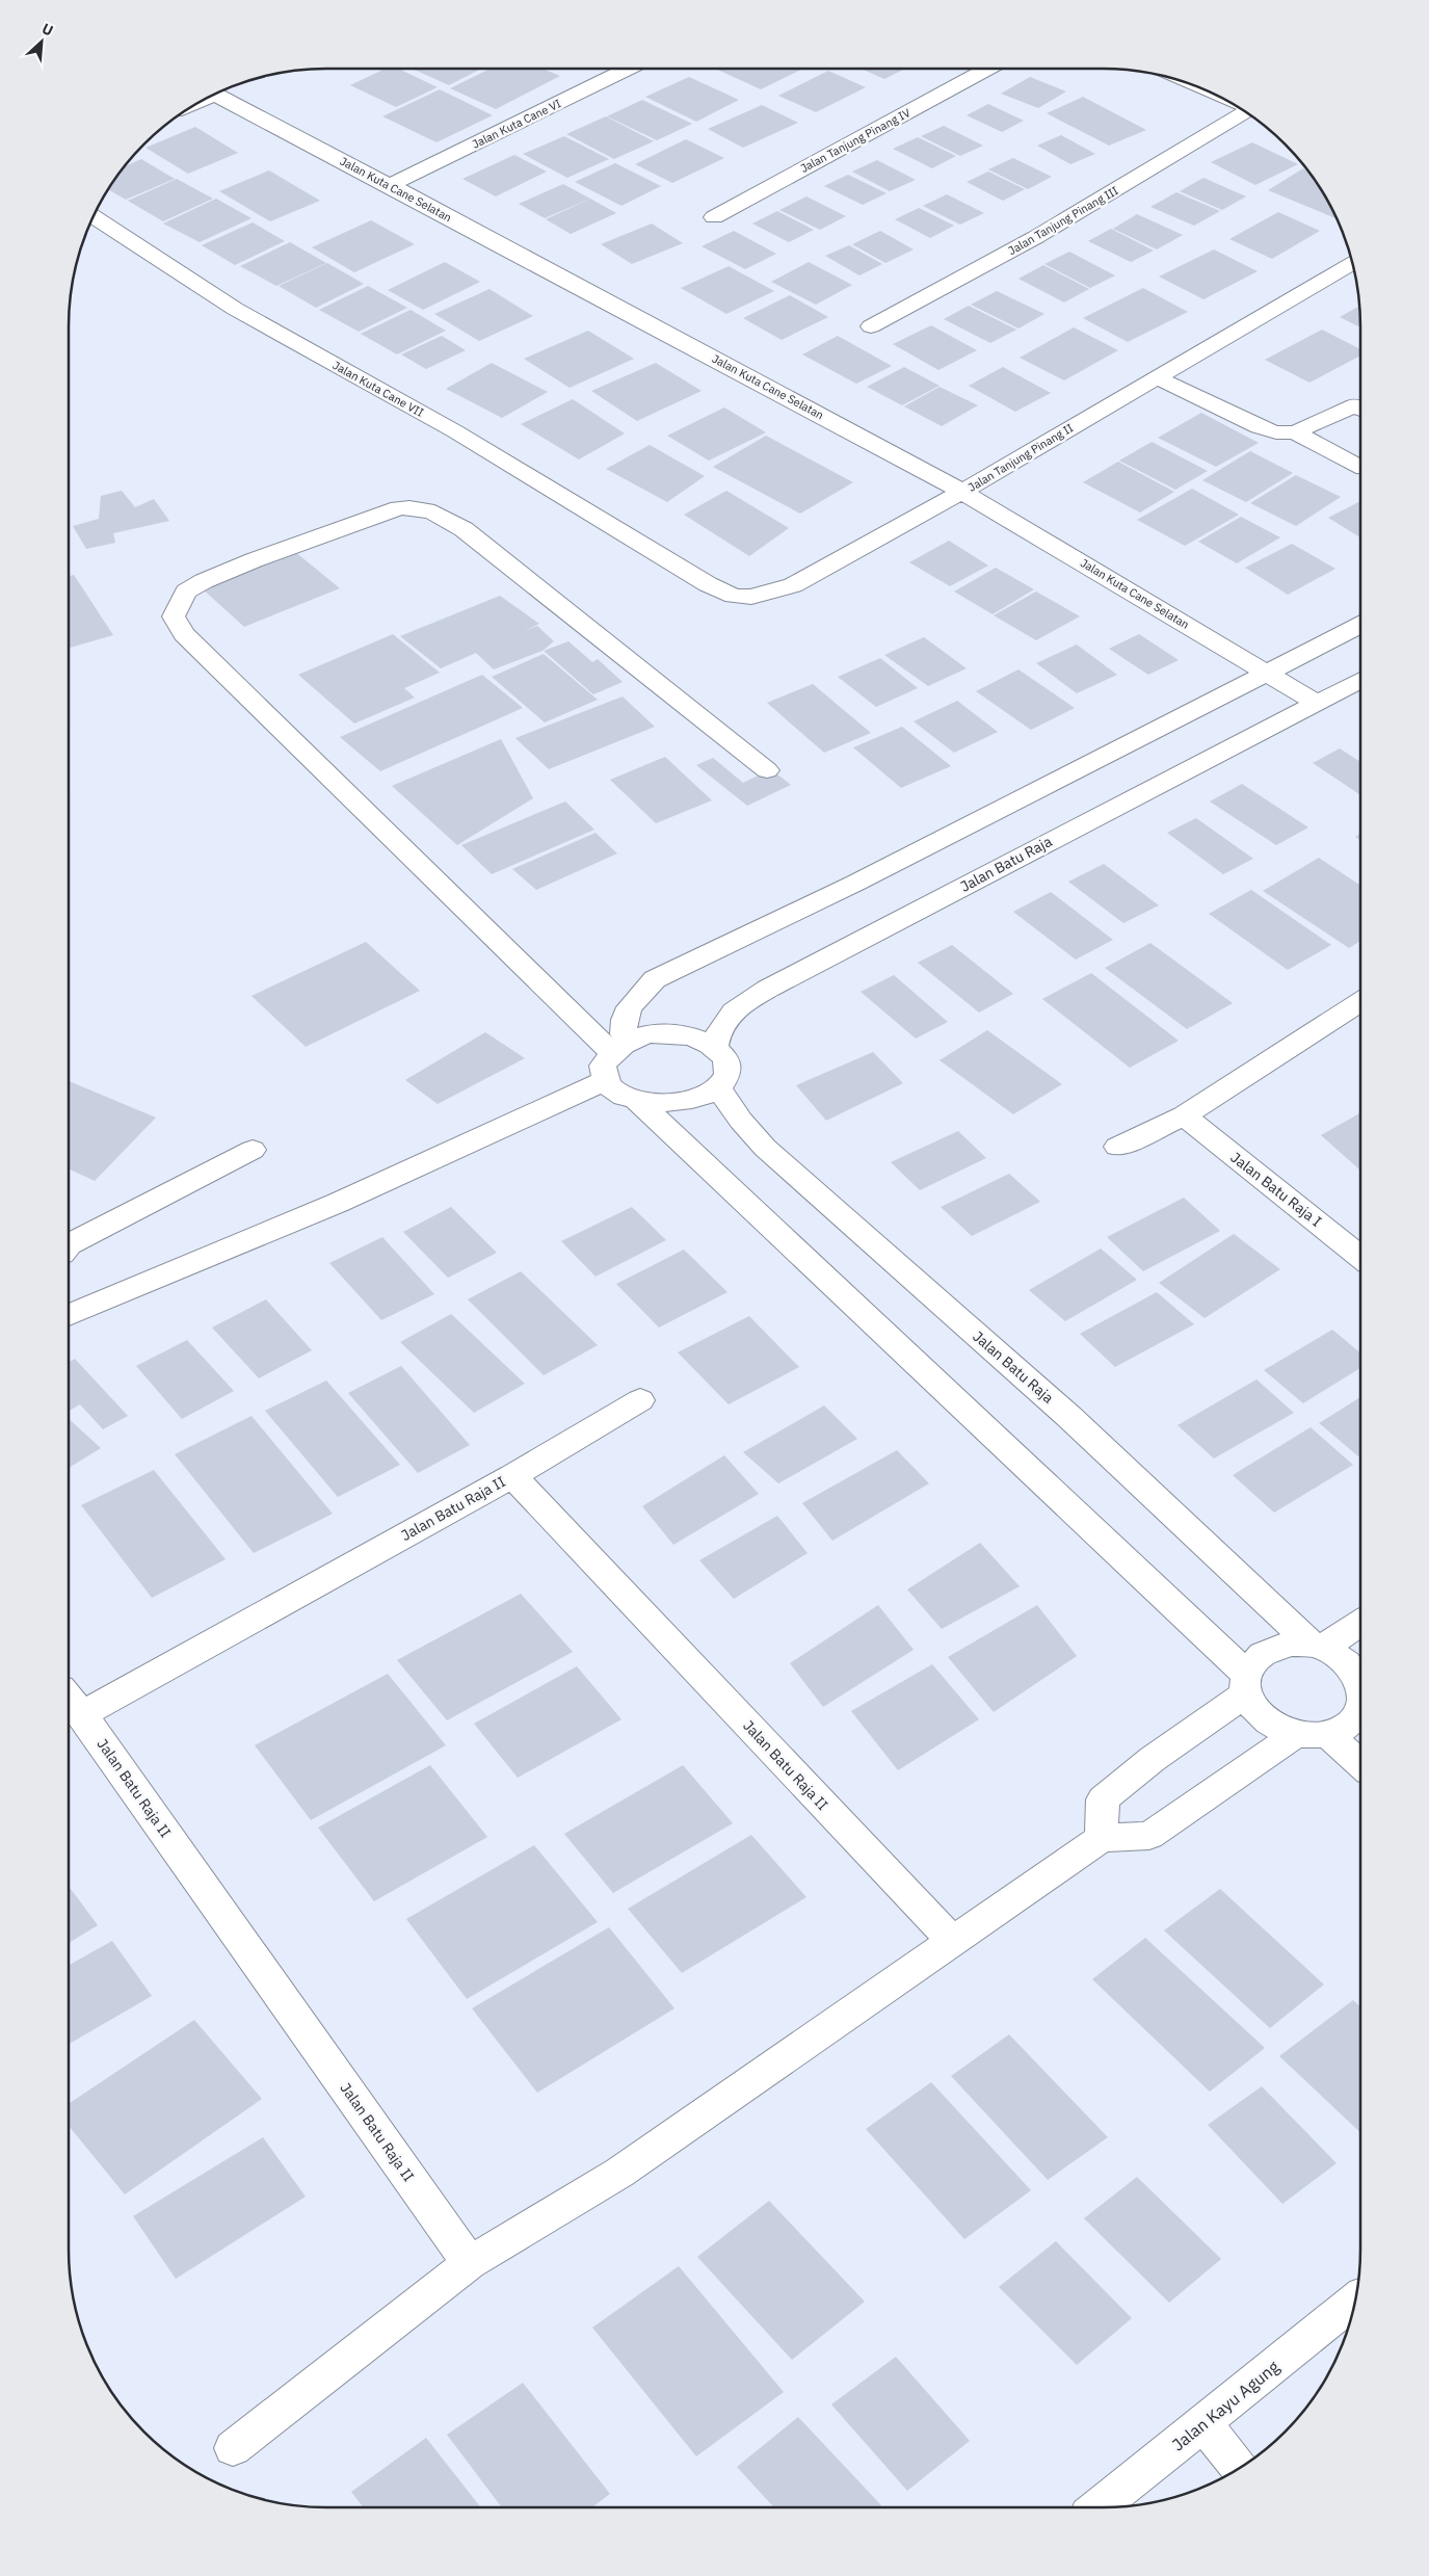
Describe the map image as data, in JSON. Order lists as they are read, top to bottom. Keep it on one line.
{"streets":{"street":["Jalan Kuta Cane VI","Jalan Tanjung Pinang IV","Jalan Kuta Cane Selatan","Jalan Tanjung Pinang III","Jalan Kuta Cane VII","Jalan Tanjung Pinang II","Jalan Batu Raja","Jalan Batu Raja I","Jalan Batu Raja II","Jalan Kayu Agung"]},"crossings":[["Jalan Kuta Cane VI","Jalan Kuta Cane Selatan"],["Jalan Kuta Cane Selatan","Jalan Tanjung Pinang II"],["Jalan Kuta Cane Selatan","Jalan Batu Raja"],["Jalan Kuta Cane VII","Jalan Tanjung Pinang II"]],"north":"top right"}
